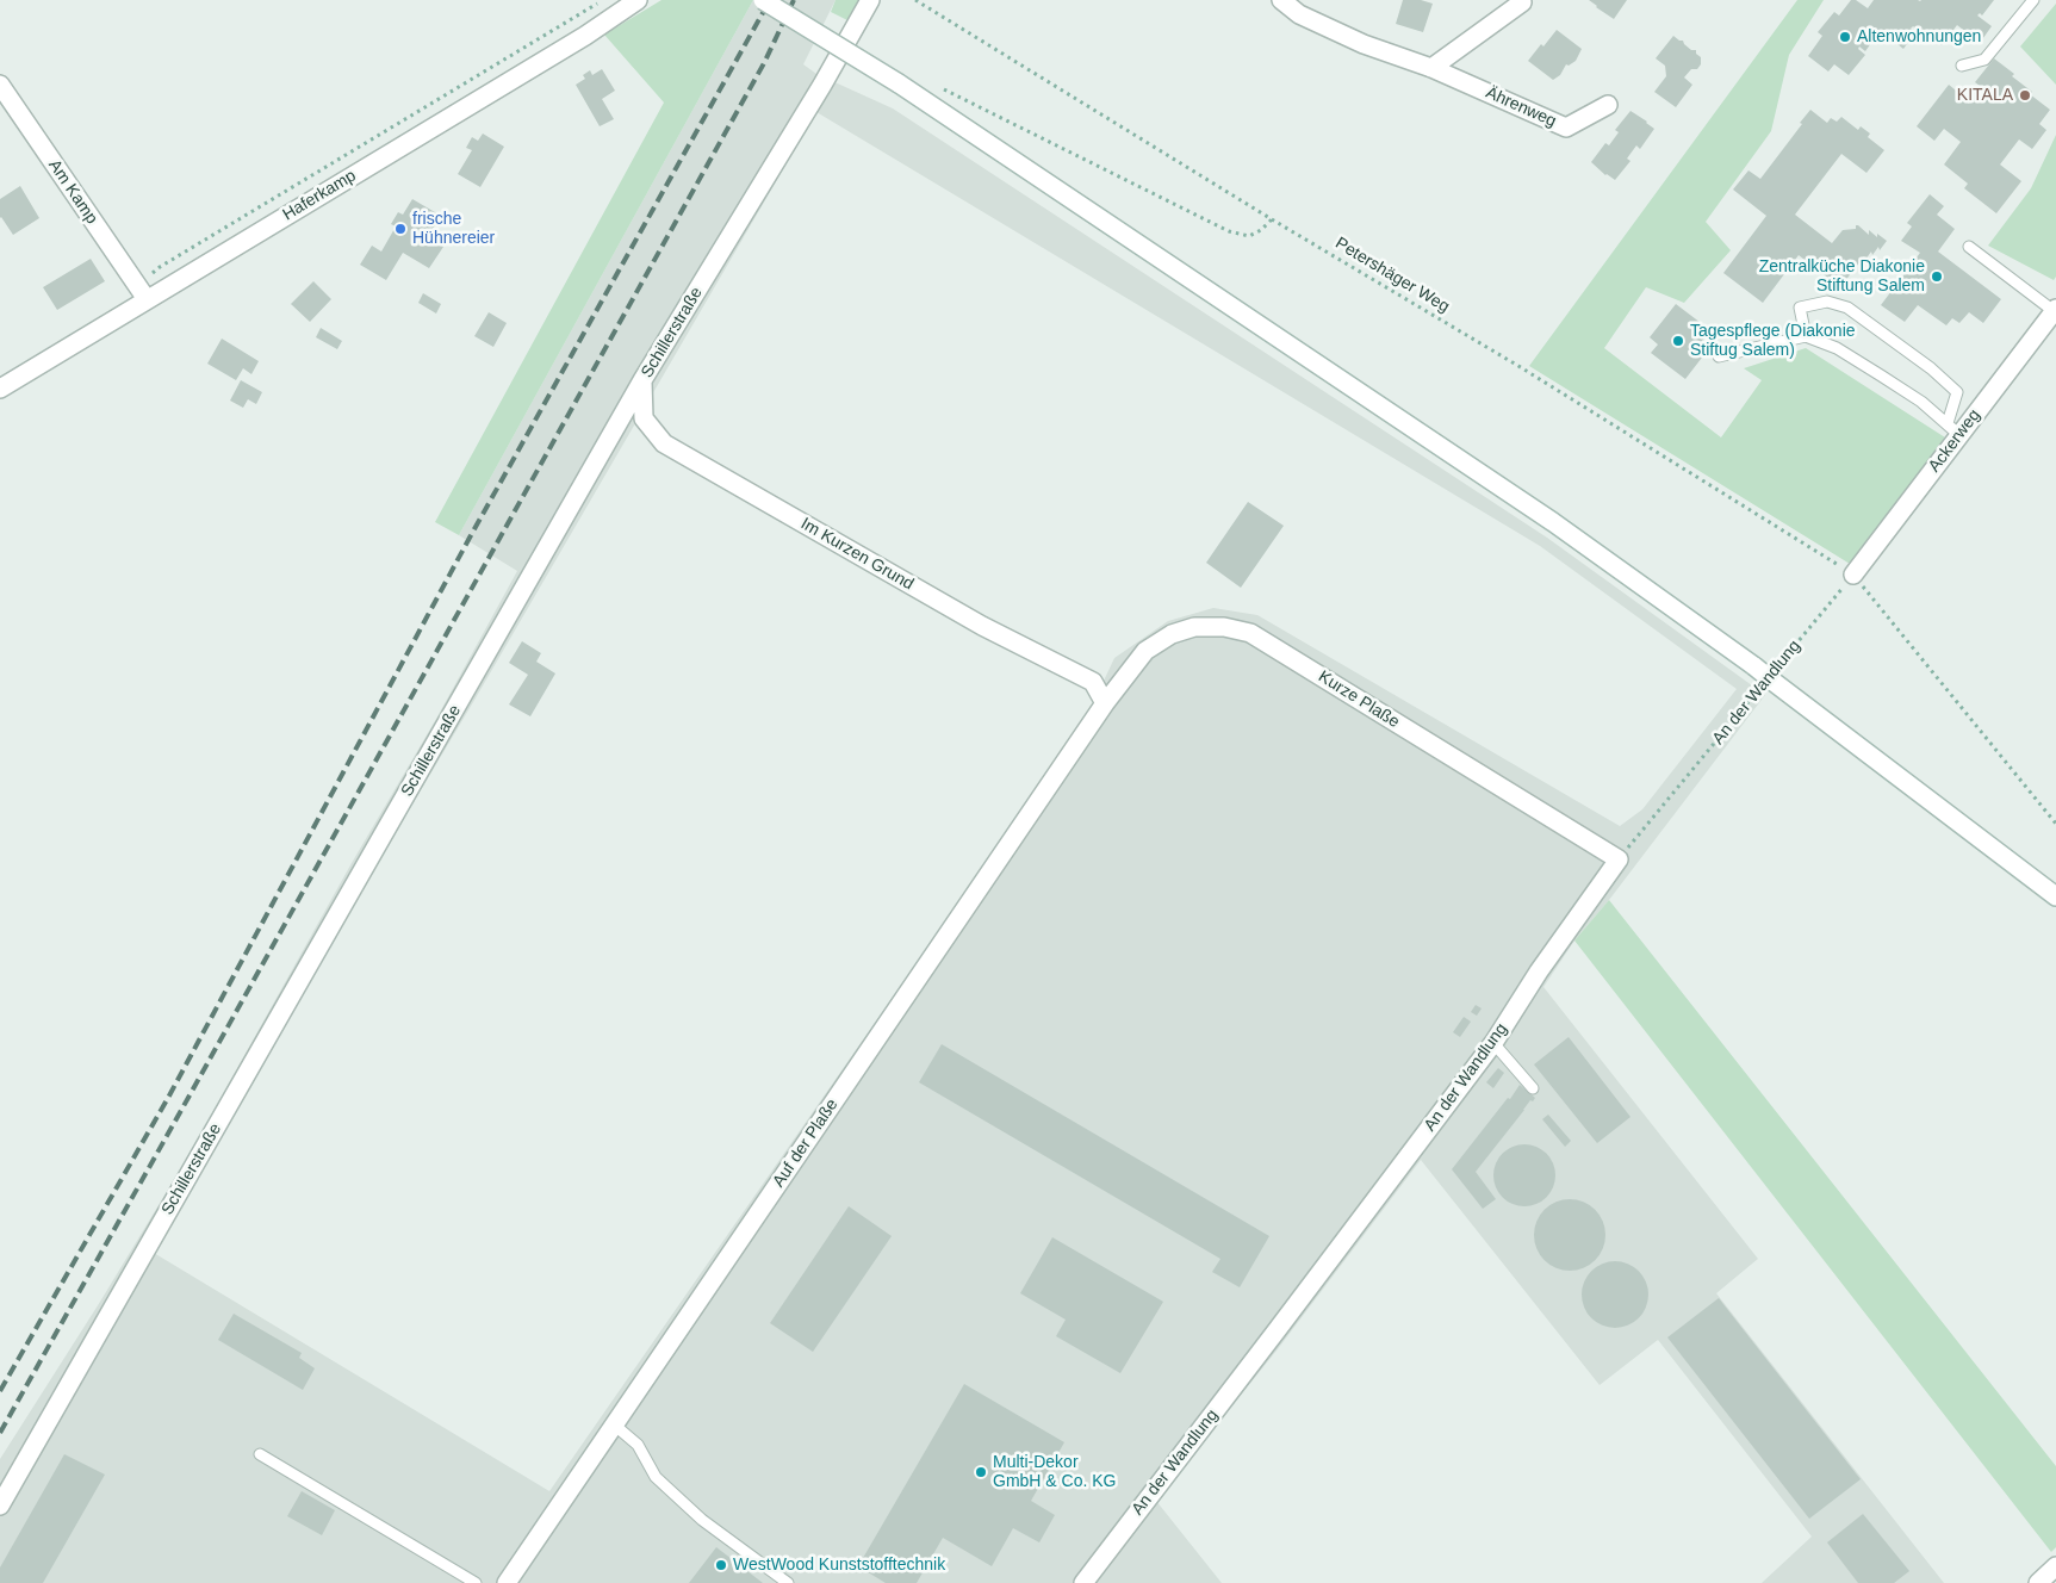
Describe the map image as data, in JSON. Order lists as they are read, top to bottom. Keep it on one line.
{"streets":{"street":["Ährenweg","Am Kamp","Haferkamp","Schillerstraße","Ackerweg","Im Kurzen Grund","An der Wandlung","Kurze Plaße","Auf der Plaße"],"path":["Petershäger Weg"]},"crossings":[["Am Kamp","Haferkamp"],["Petershäger Weg","Ackerweg"],["Petershäger Weg","An der Wandlung"],["Schillerstraße","Im Kurzen Grund"],["Ackerweg","An der Wandlung"],["Im Kurzen Grund","Kurze Plaße"],["Im Kurzen Grund","Auf der Plaße"],["An der Wandlung","Kurze Plaße"],["Kurze Plaße","Auf der Plaße"]],"places":["Altenwohnungen","KITALA","frische Hühnereier","Zentralküche Diakonie Stiftung Salem","Tagespflege (Diakonie Stiftug Salem)","Multi-Dekor GmbH & Co. KG","WestWood Kunststofftechnik"]}
